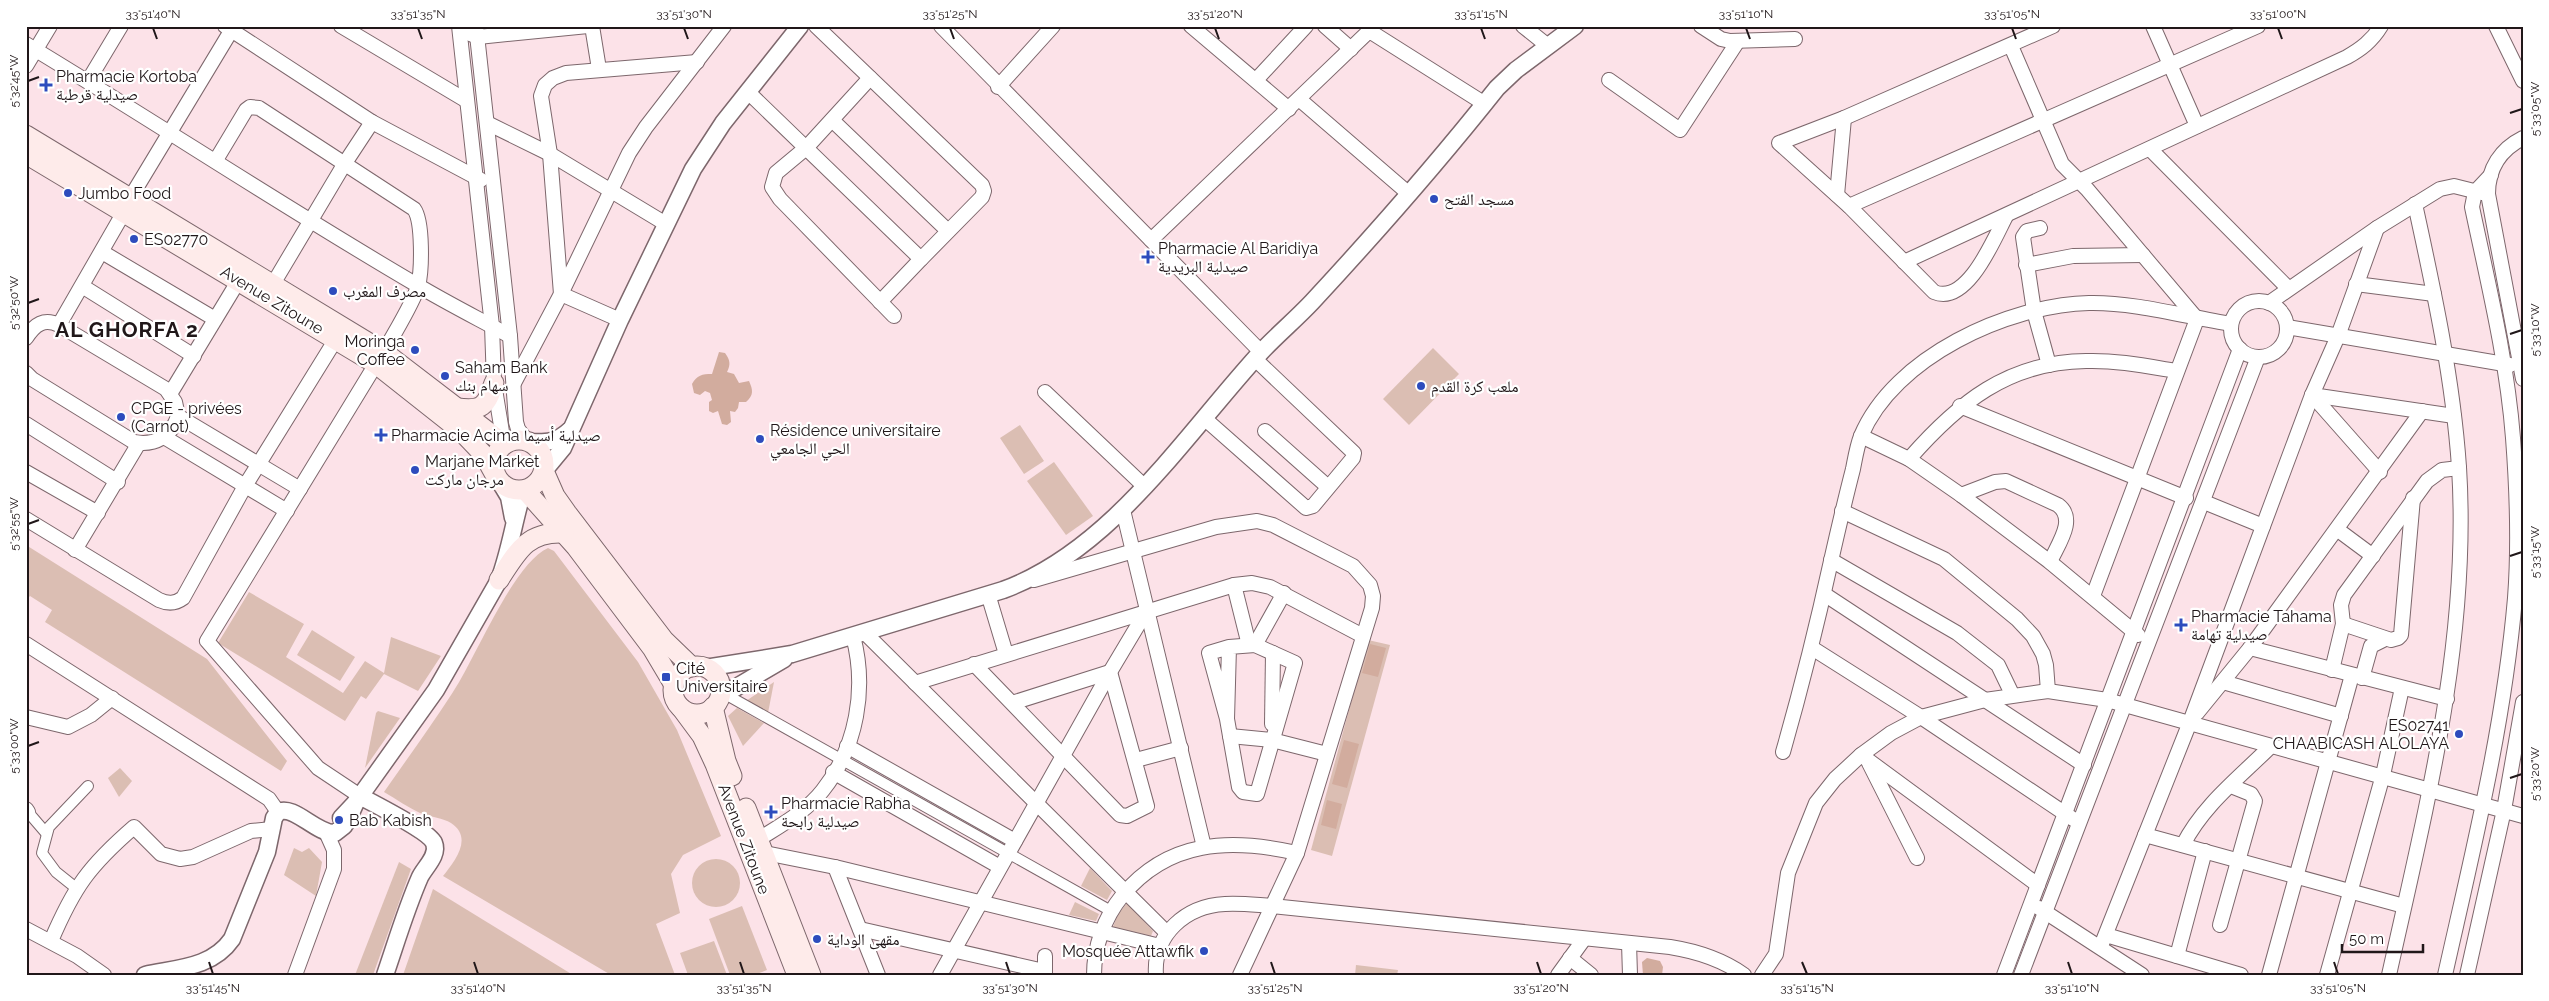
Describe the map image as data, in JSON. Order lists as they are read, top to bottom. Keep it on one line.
{"streets":{"main road":["Avenue Zitoune"]},"districts":["AL GHORFA 2"],"places":{"health":["Pharmacie Kortoba صيدلية قرطبة","Pharmacie Al Baridiya صيدلية البريدية","Pharmacie Acima صيدلية أسيما","Pharmacie Tahama صيدلية تهامة","Pharmacie Rabha صيدلية رابحة"],"other":["Jumbo Food","مسجد الفتح","ES02770","مصرف المغرب","Moringa Coffee","Saham Bank سهام بنك","ملعب كرة القدم","CPGE - privées (Carnot)","Résidence universitaire الحي الجامعي","Marjane Market مرجان ماركت","ES02741 CHAABICASH ALOLAYA","Bab Kabish","مقهى الوداية","Mosquée Attawfik"],"transit":["Cité Universitaire"]},"scale_bar":"50 m","coordinates":["33°51'40\"N","33°51'35\"N","33°51'30\"N","33°51'25\"N","33°51'20\"N","33°51'15\"N","33°51'10\"N","33°51'05\"N","33°51'00\"N","5°32'45\"W","5°33'05\"W","5°32'50\"W","5°33'10\"W","5°32'55\"W","5°33'15\"W","5°33'00\"W","5°33'20\"W","33°51'45\"N"]}
